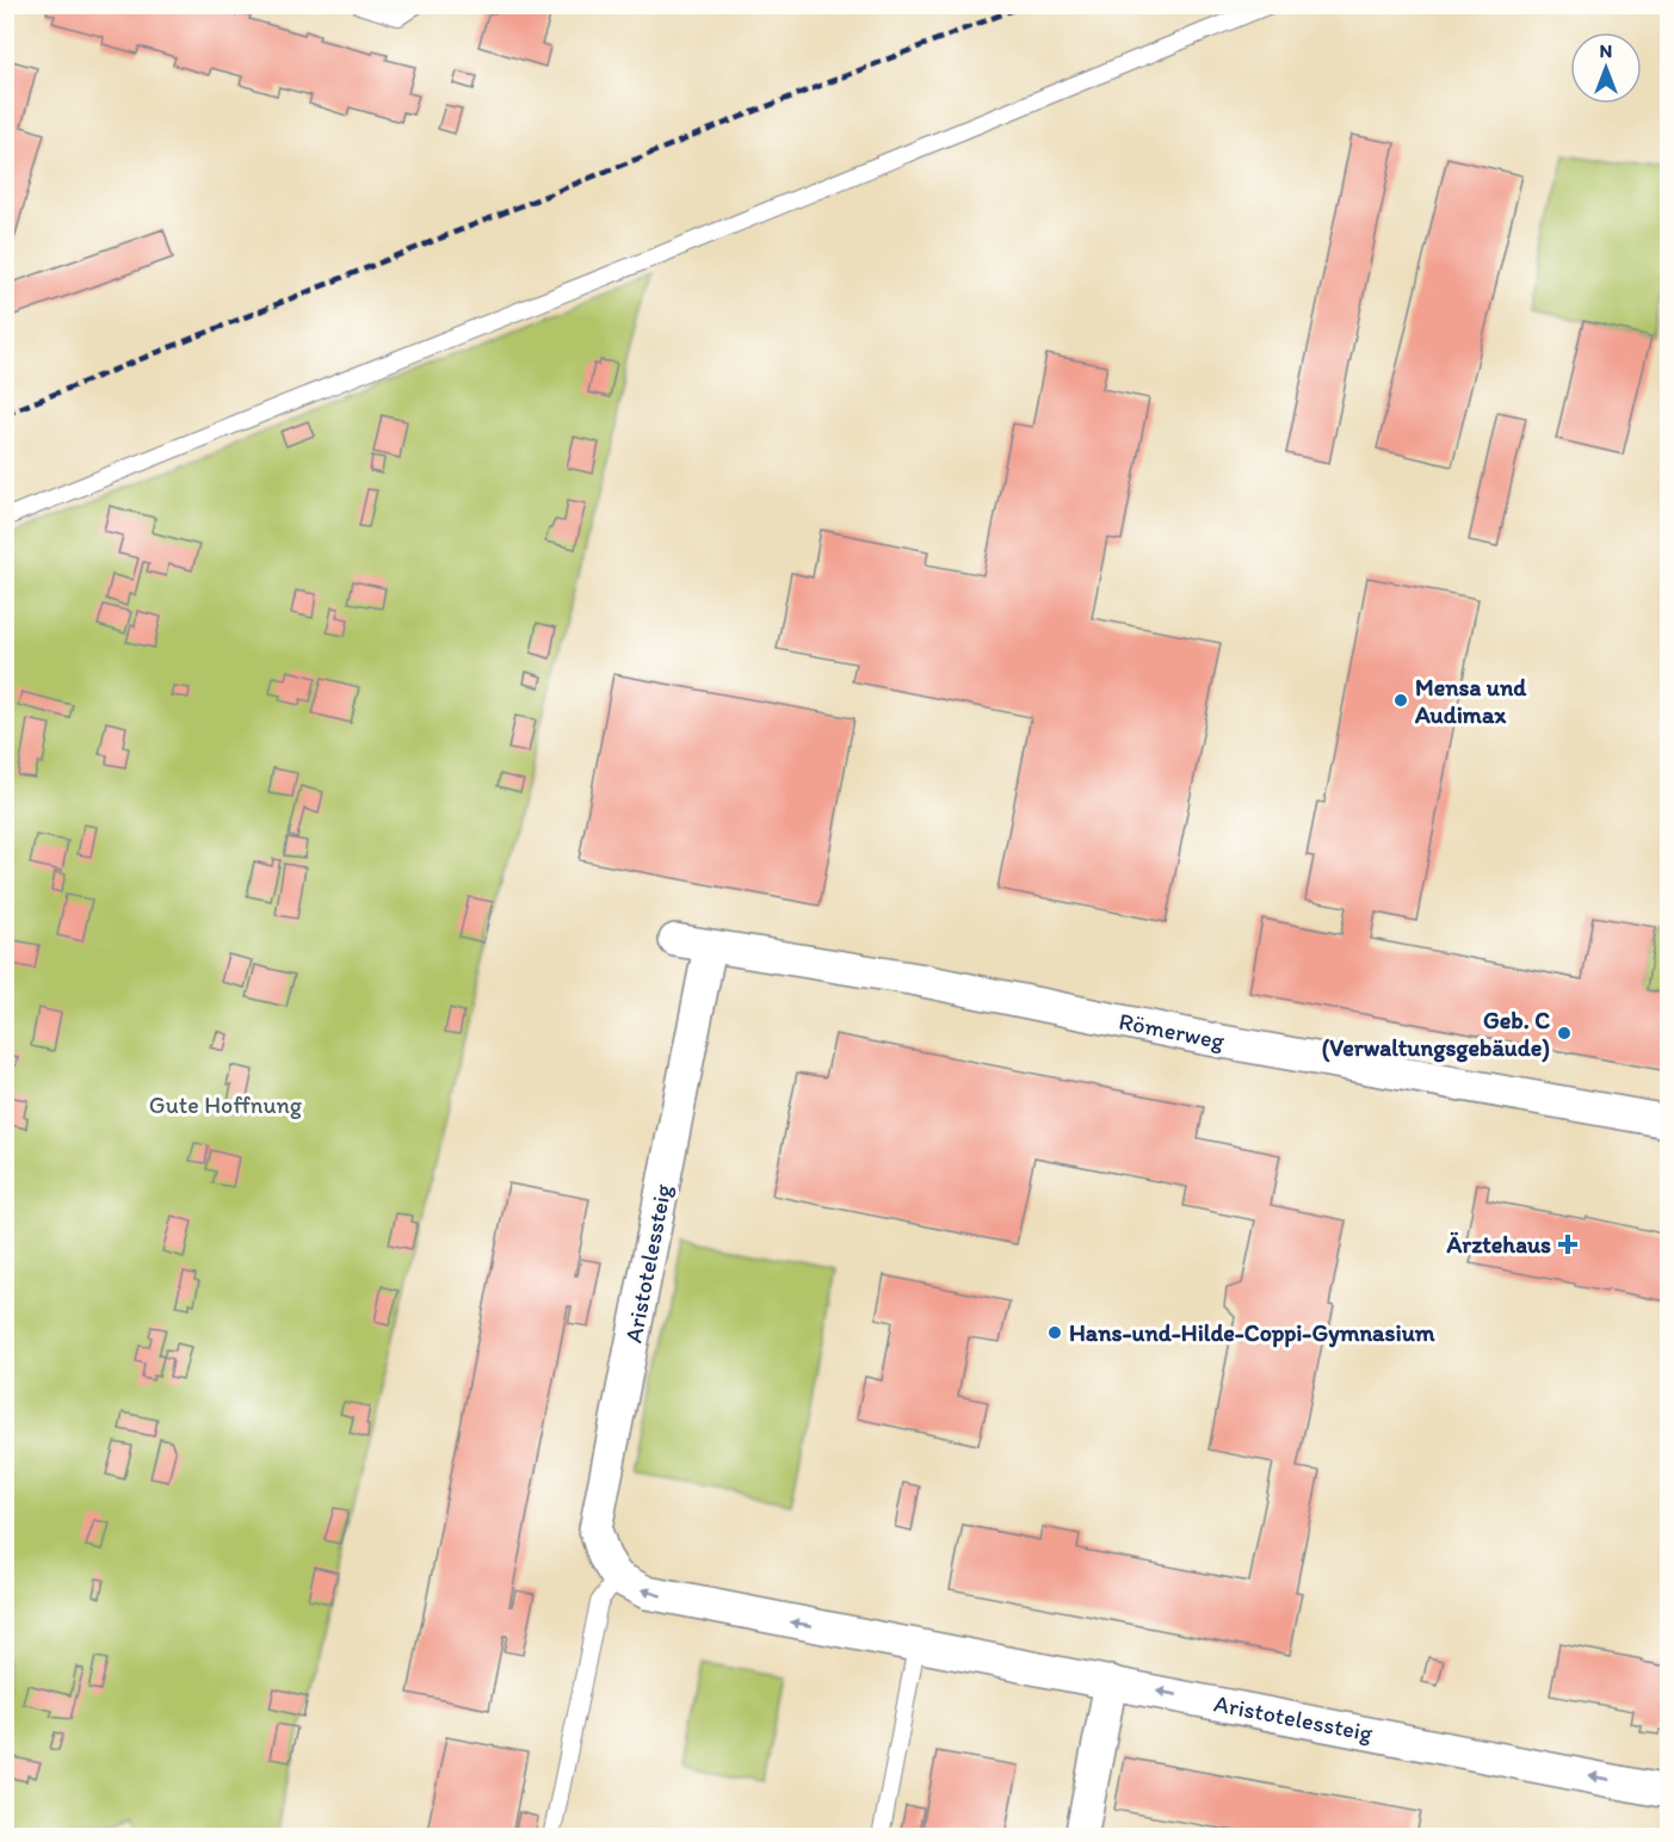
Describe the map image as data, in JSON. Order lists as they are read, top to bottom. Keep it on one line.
{"streets":{"street":["Römerweg","Aristotelessteig"]},"crossings":[["Römerweg","Aristotelessteig"]],"one_way":["Aristotelessteig"],"parks":["Gute Hoffnung"],"places":{"other":["Mensa und Audimax","Geb. C (Verwaltungsgebäude)","Hans-und-Hilde-Coppi-Gymnasium"],"health":["Ärztehaus"]},"north":"top"}
